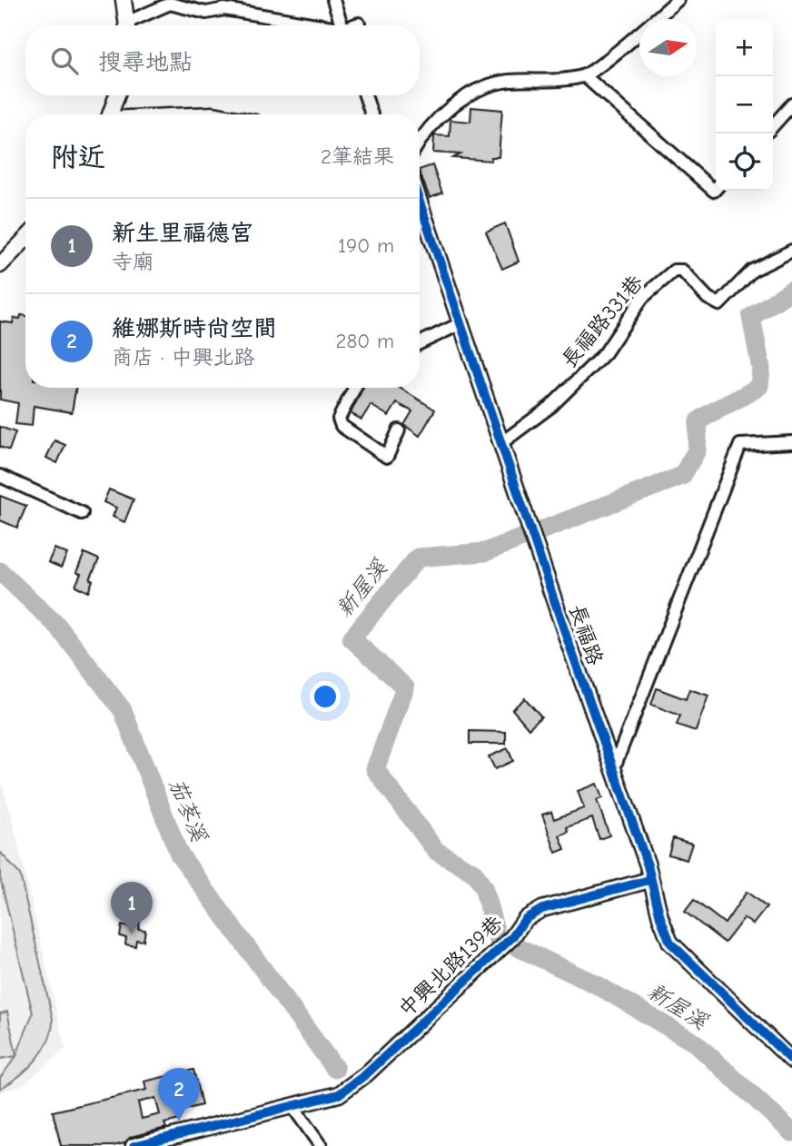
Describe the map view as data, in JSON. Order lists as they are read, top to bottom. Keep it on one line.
{"streets":{"street":["長福路331巷","長福路","中興北路139巷"]},"crossings":[["長福路331巷","長福路"],["長福路","中興北路139巷"]],"water":["新屋溪","茄苳溪"],"north":"right","page":{"map_buttons":["+","−"],"search":"搜尋地點","heading":["附近","2筆結果"],"list":[{"mark":"1","name":"新生里福德宮","note":"寺廟","value":"190 m"},{"mark":"2","name":"維娜斯時尚空間","note":"商店 · 中興北路","value":"280 m"}],"pins":["1","2"]}}
